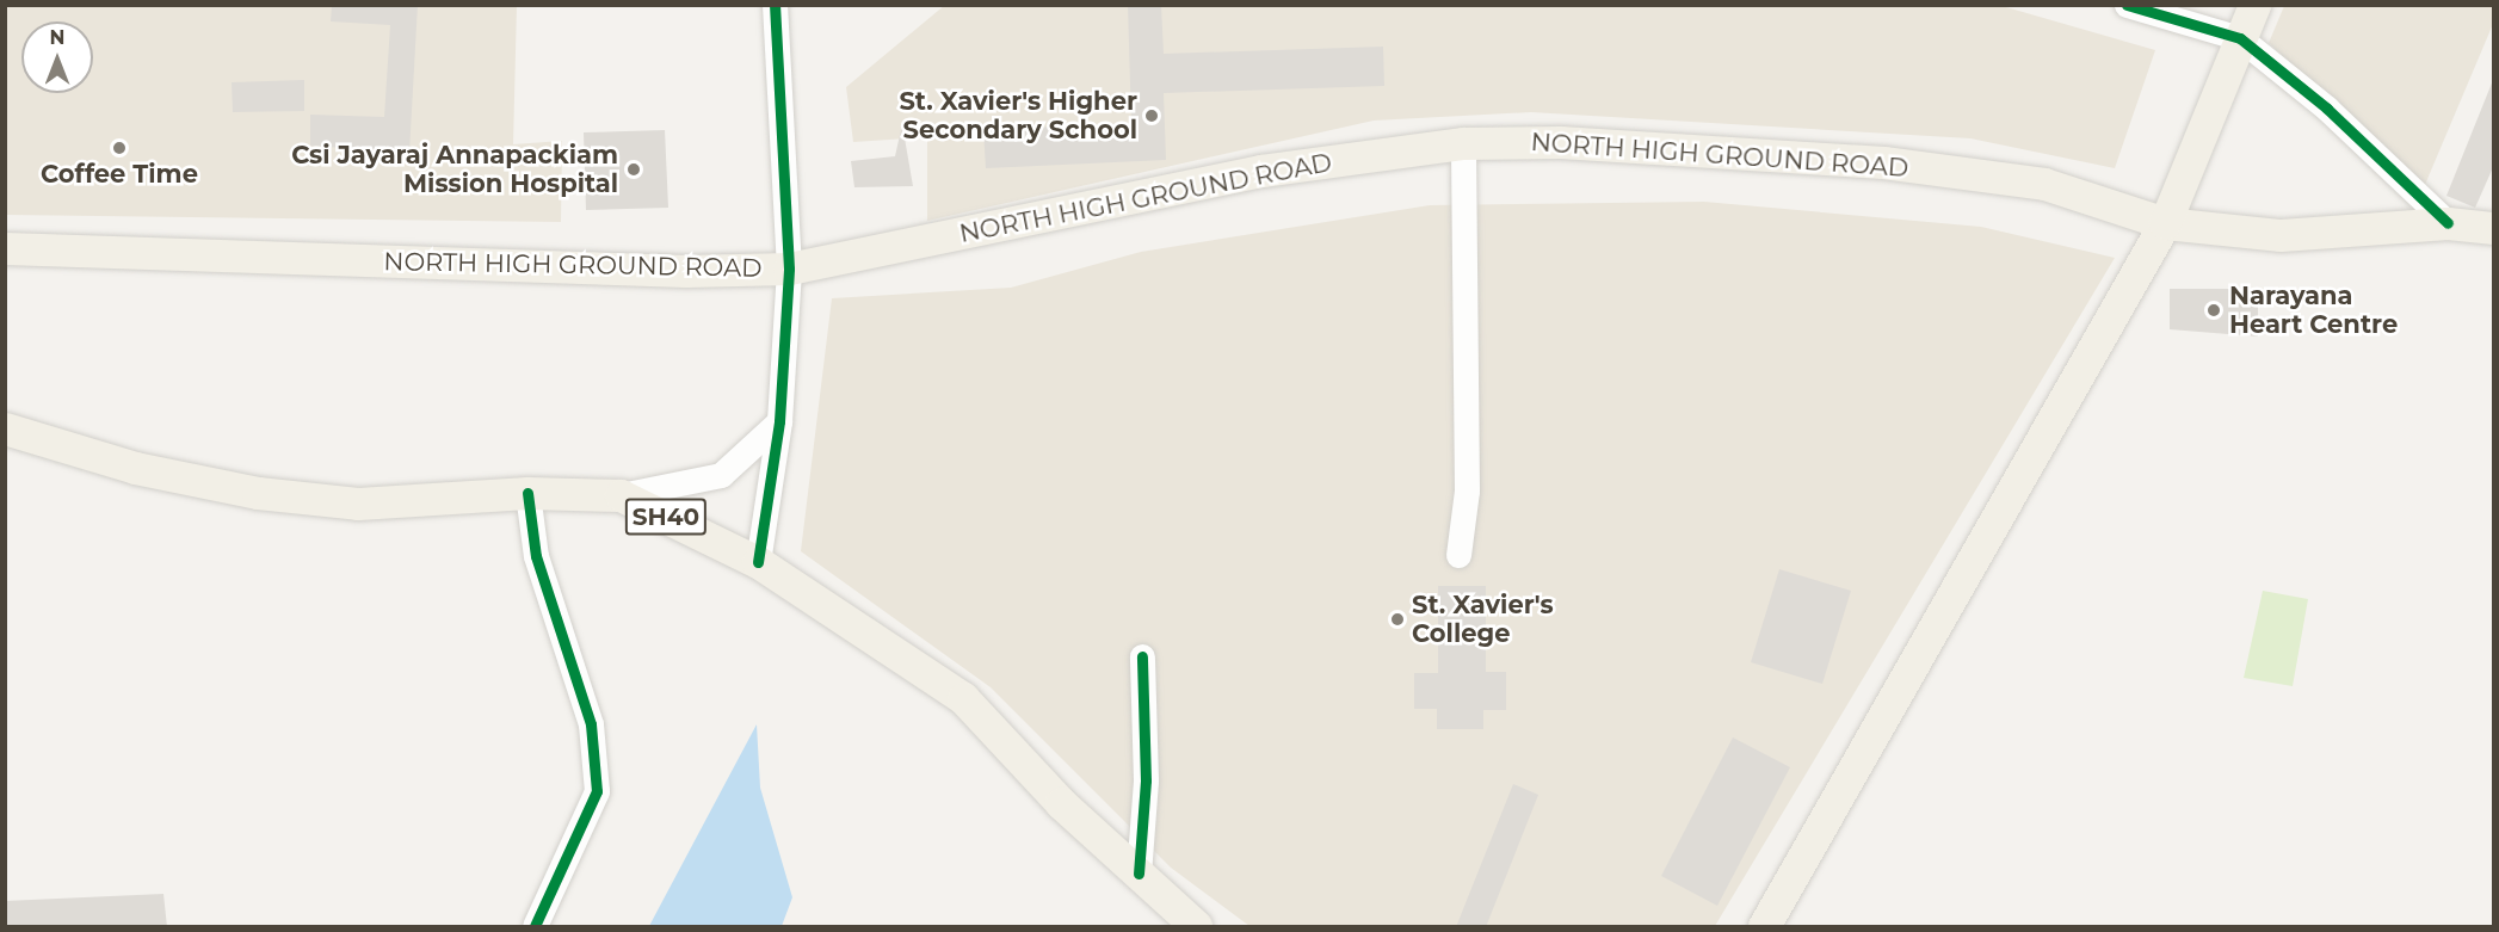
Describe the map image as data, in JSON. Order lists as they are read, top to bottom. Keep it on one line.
{"streets":{"main road":["NORTH HIGH GROUND ROAD","SH40"]},"places":["St. Xavier's Higher Secondary School","Coffee Time","Csi Jayaraj Annapackiam Mission Hospital","Narayana Heart Centre","St. Xavier's College"],"north":"top"}
